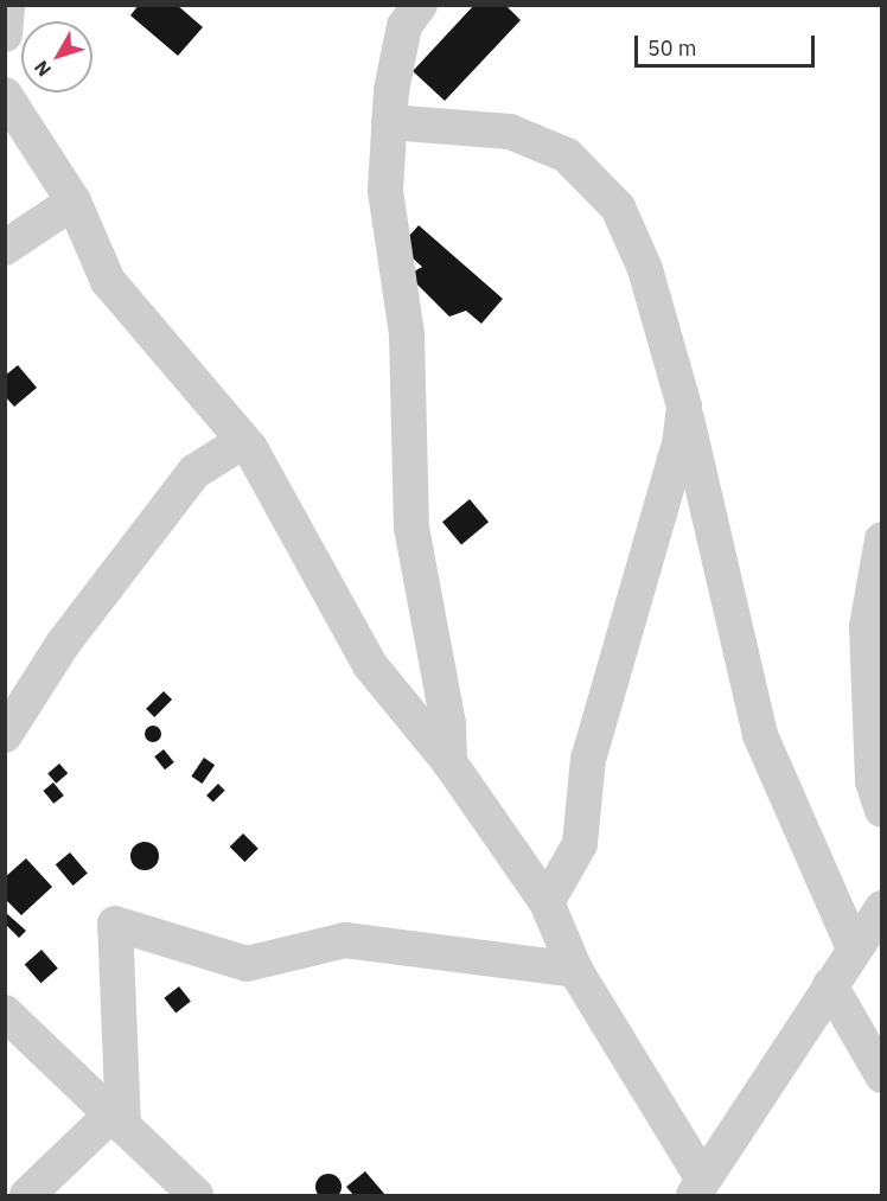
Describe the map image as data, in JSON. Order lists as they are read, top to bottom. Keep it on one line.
{"scale_bar":"50 m","north":"bottom left"}
